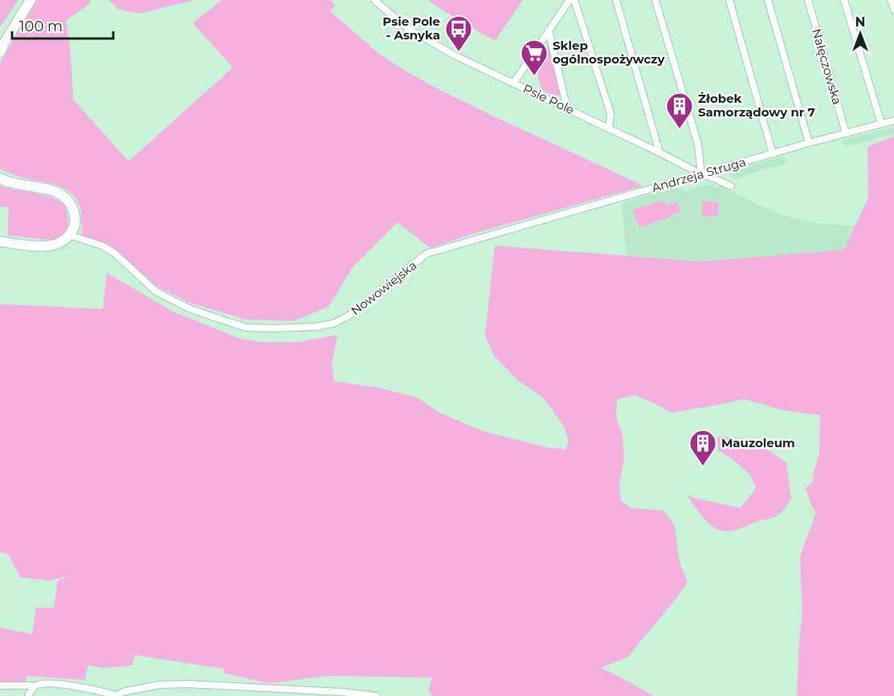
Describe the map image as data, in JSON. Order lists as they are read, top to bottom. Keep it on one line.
{"streets":{"street":["Nałęczowska","Psie Pole","Andrzeja Struga","Nowowiejska"]},"crossings":[["Nałęczowska","Andrzeja Struga"],["Psie Pole","Andrzeja Struga"],["Andrzeja Struga","Nowowiejska"]],"places":{"bus stop":["Psie Pole - Asnyka"],"supermarket":["Sklep ogólnospożywczy"],"building":["Żłobek Samorządowy nr 7","Mauzoleum"]},"scale_bar":"100 m","north":"top"}
